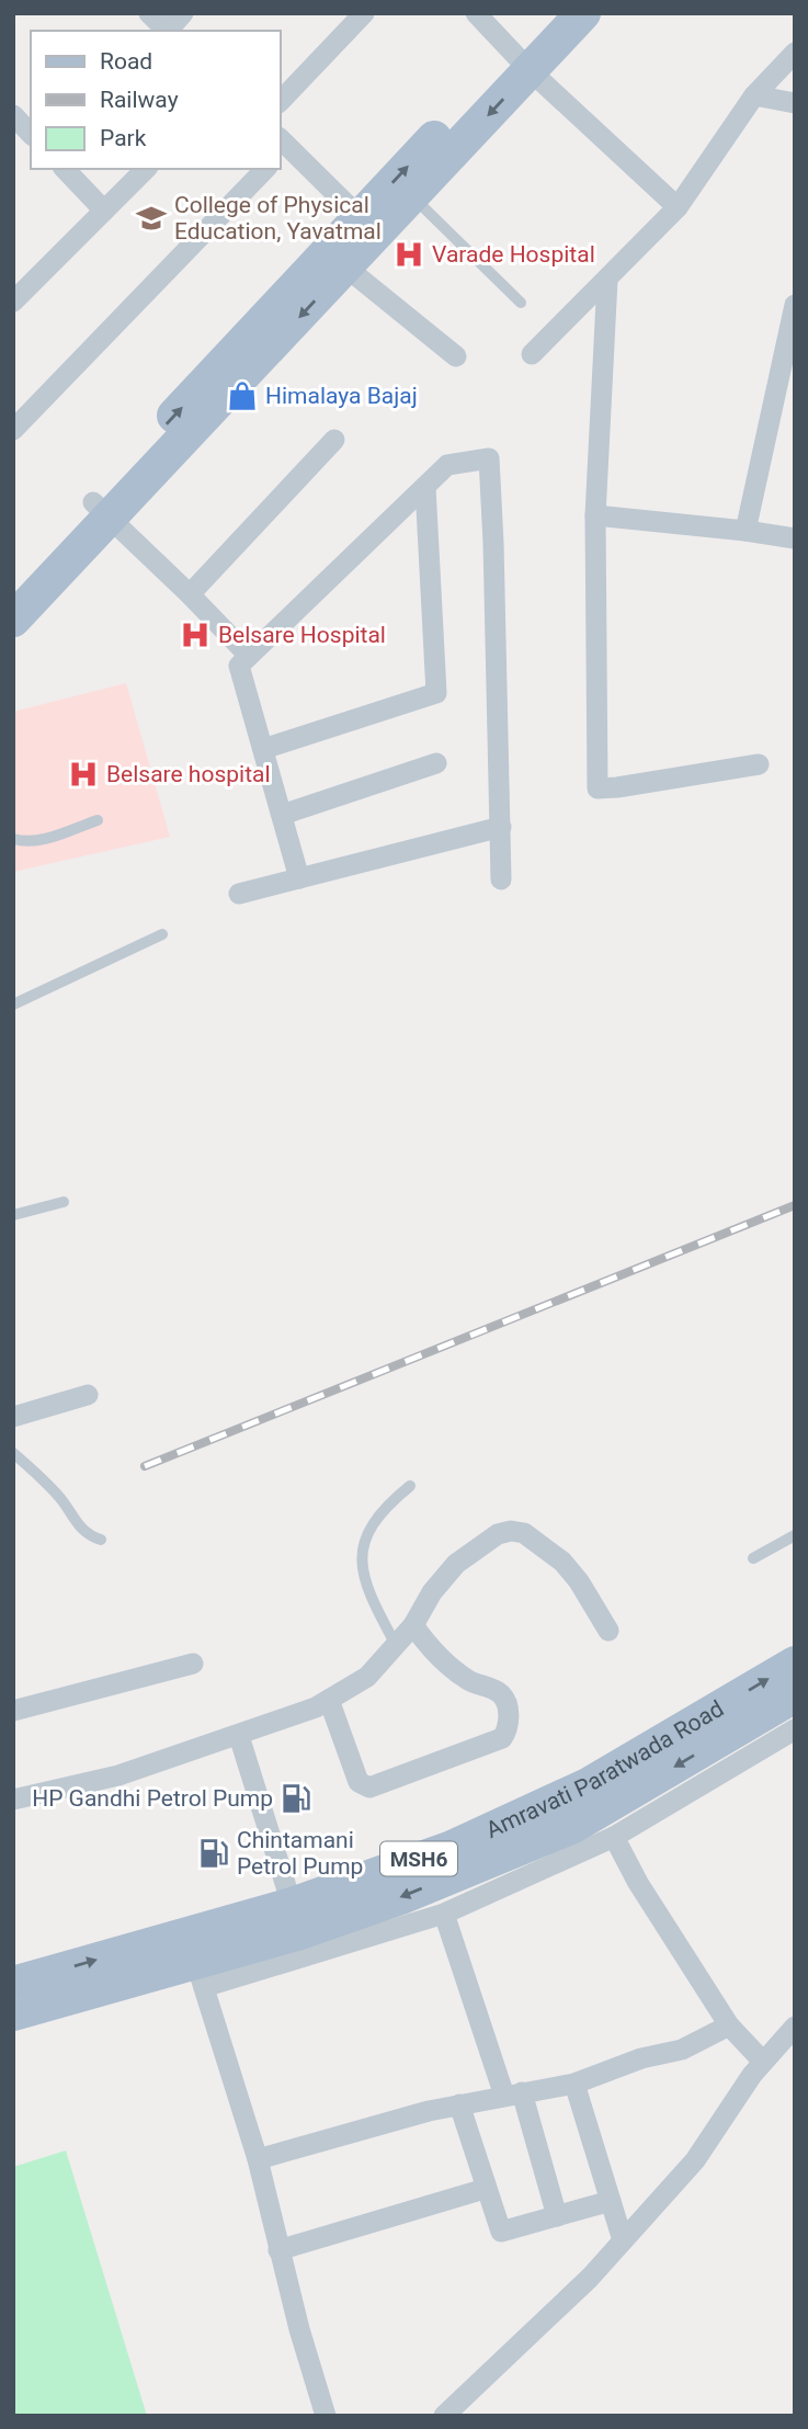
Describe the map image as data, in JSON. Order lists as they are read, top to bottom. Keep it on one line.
{"streets":{"main road":["Amravati Paratwada Road","MSH6"]},"places":{"school or university":["College of Physical Education, Yavatmal"],"hospital":["Varade Hospital","Belsare Hospital","Belsare hospital"],"shop":["Himalaya Bajaj"],"fuel station":["HP Gandhi Petrol Pump","Chintamani Petrol Pump"]},"legend":["Road","Railway","Park"]}
